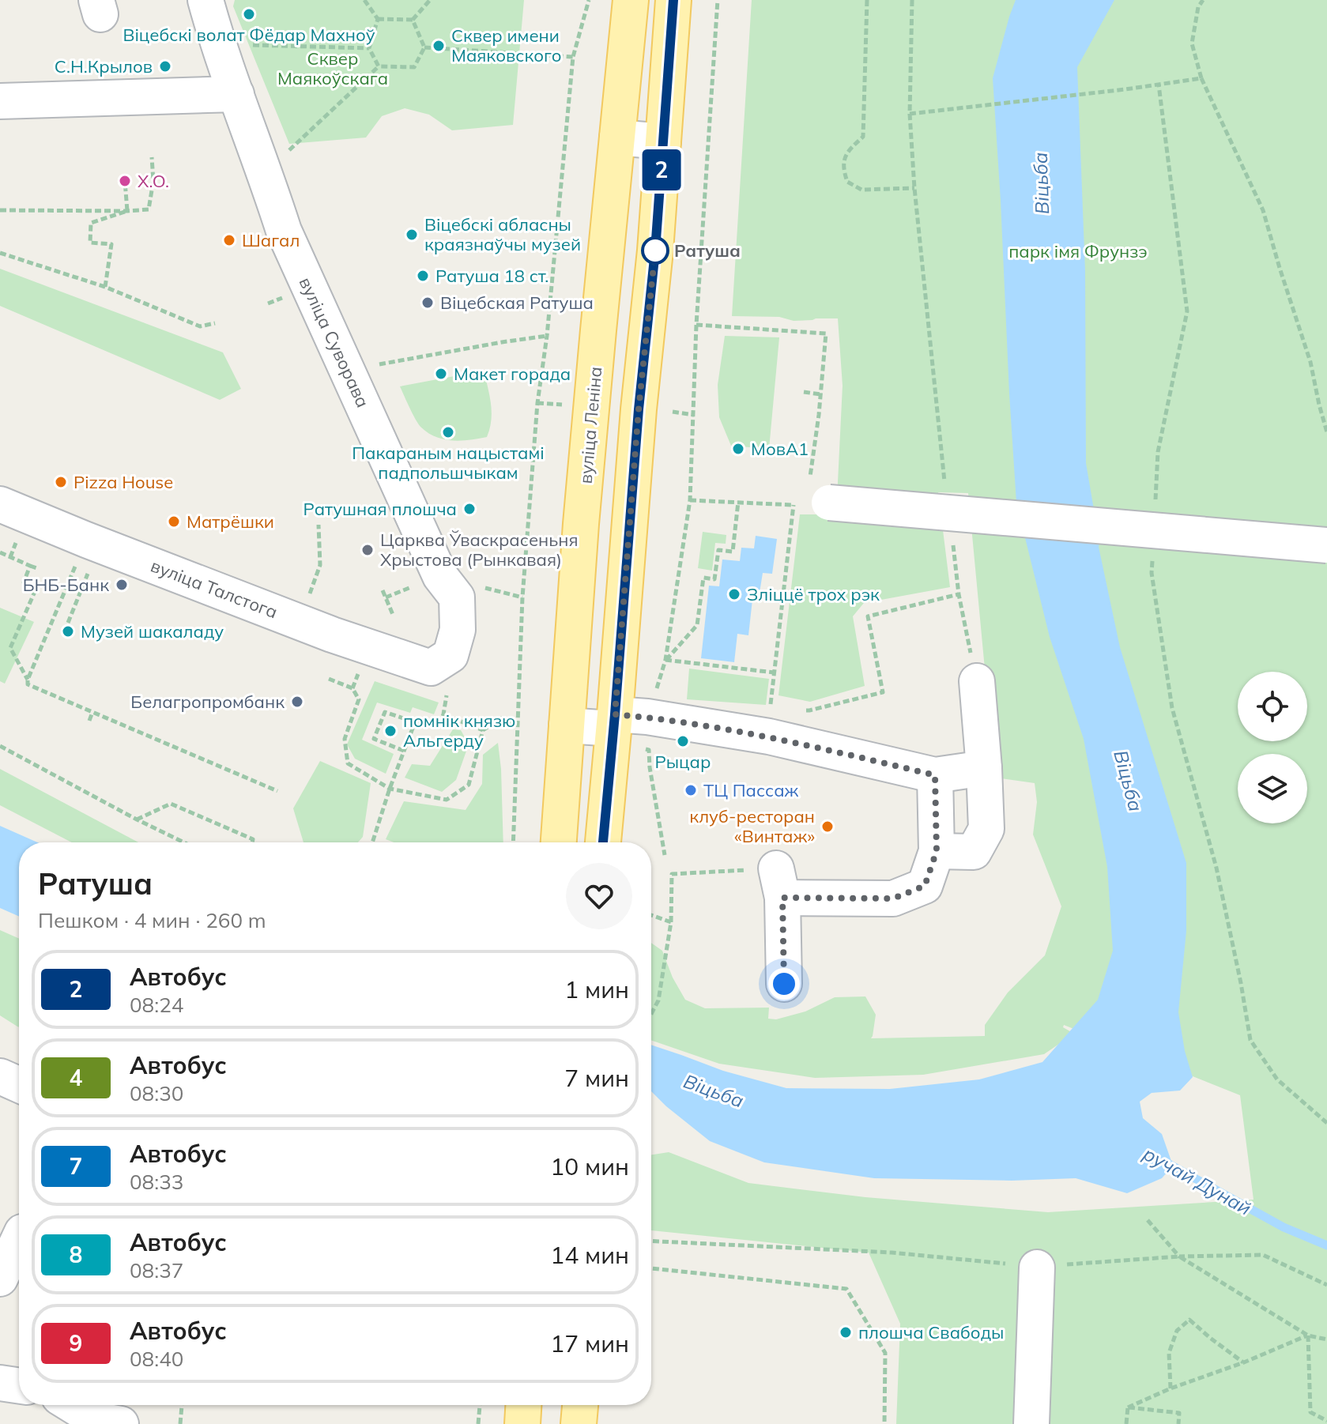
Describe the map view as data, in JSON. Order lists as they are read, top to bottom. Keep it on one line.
{"streets":{"main road":["вуліца Леніна"],"street":["вуліца Суворава","вуліца Талстога"]},"crossings":[["вуліца Суворава","вуліца Талстога"]],"water":["Віцьба","ручай Дунай"],"parks":["Сквер Маякоўскага","парк імя Фрунзэ"],"places":["Віцебскі волат Фёдар Махноў","Сквер имени Маяковского","С.Н.Крылов","X.O.","Віцебскі абласны краязнаўчы музей","Шагал","Ратуша","Ратуша 18 ст.","Віцебская Ратуша","Макет горада","Пакараным нацыстамі падпольшчыкам","МовА1","Pizza House","Ратушная плошча","Матрёшки","Царква Ўваскрасеньня Хрыстова (Рынкавая)","БНБ-Банк","Зліццё трох рэк","Музей шакаладу","Белагропромбанк","помнік князю Альгерду","Рыцар","ТЦ Пассаж","клуб-ресторан «Винтаж»","плошча Свабоды"],"lines":["bus line 2"],"page":{"on_map":"2","heading":["Ратуша","Пешком · 4 мин · 260 m"],"list":[{"mark":"2","name":"Автобус","note":"08:24","value":"1 мин"},{"mark":"4","name":"Автобус","note":"08:30","value":"7 мин"},{"mark":"7","name":"Автобус","note":"08:33","value":"10 мин"},{"mark":"8","name":"Автобус","note":"08:37","value":"14 мин"},{"mark":"9","name":"Автобус","note":"08:40","value":"17 мин"}]}}
